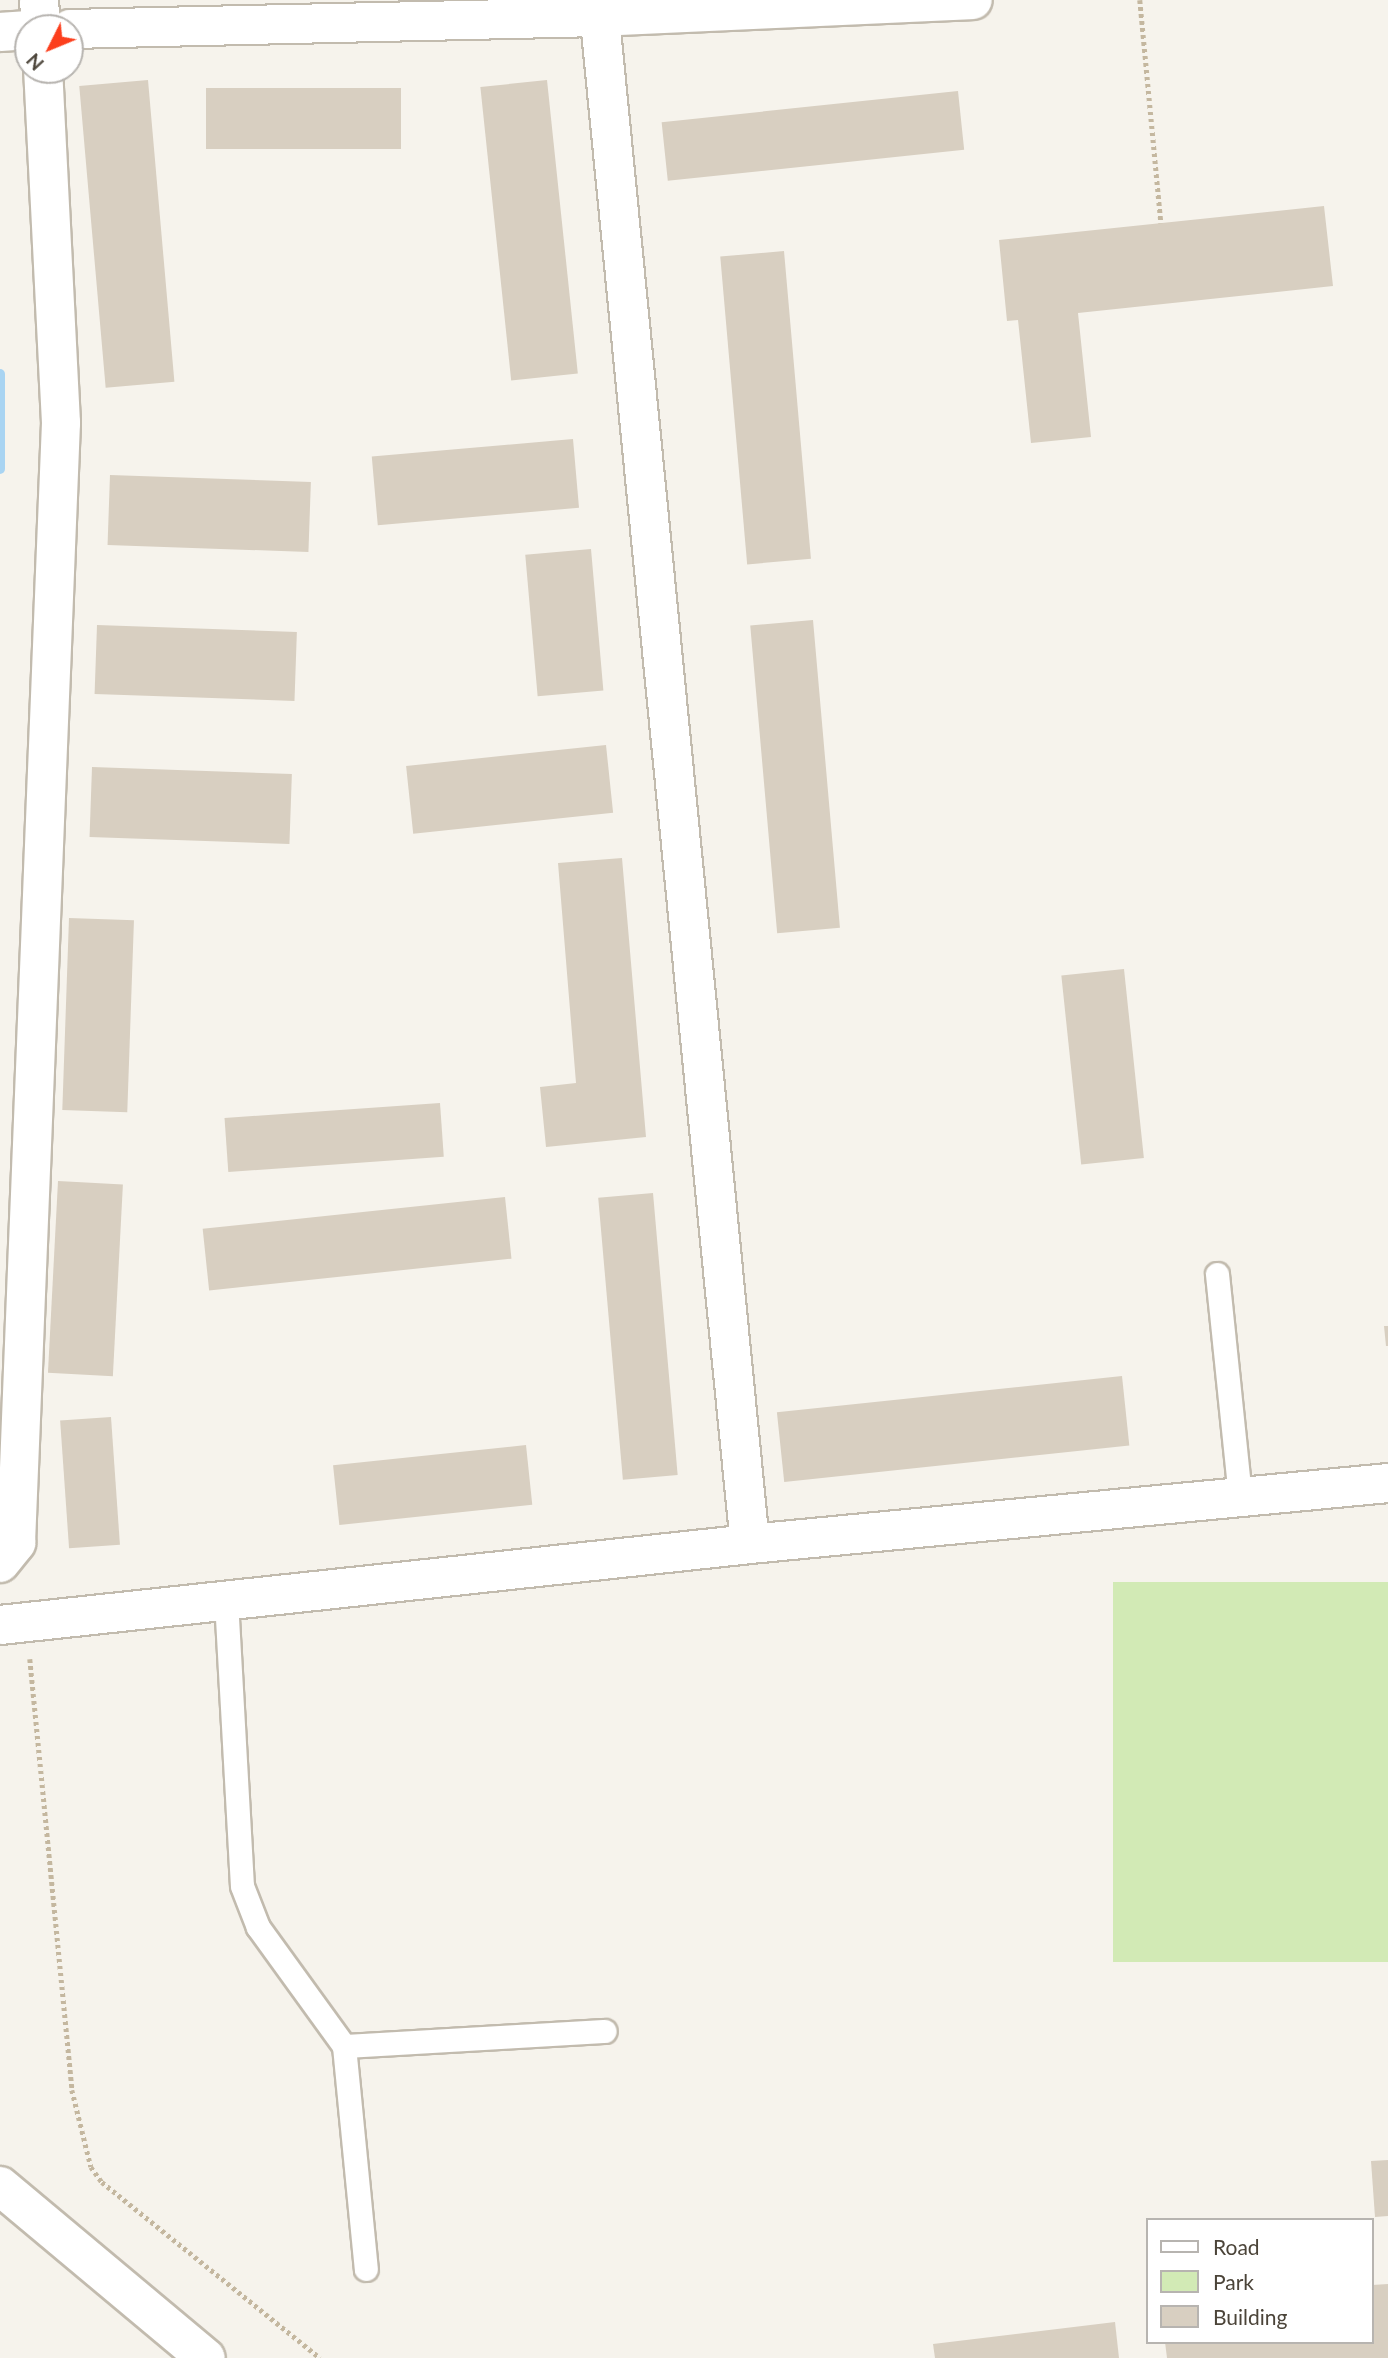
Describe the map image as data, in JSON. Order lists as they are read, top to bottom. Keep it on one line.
{"legend":["Road","Park","Building"],"north":"bottom left"}
